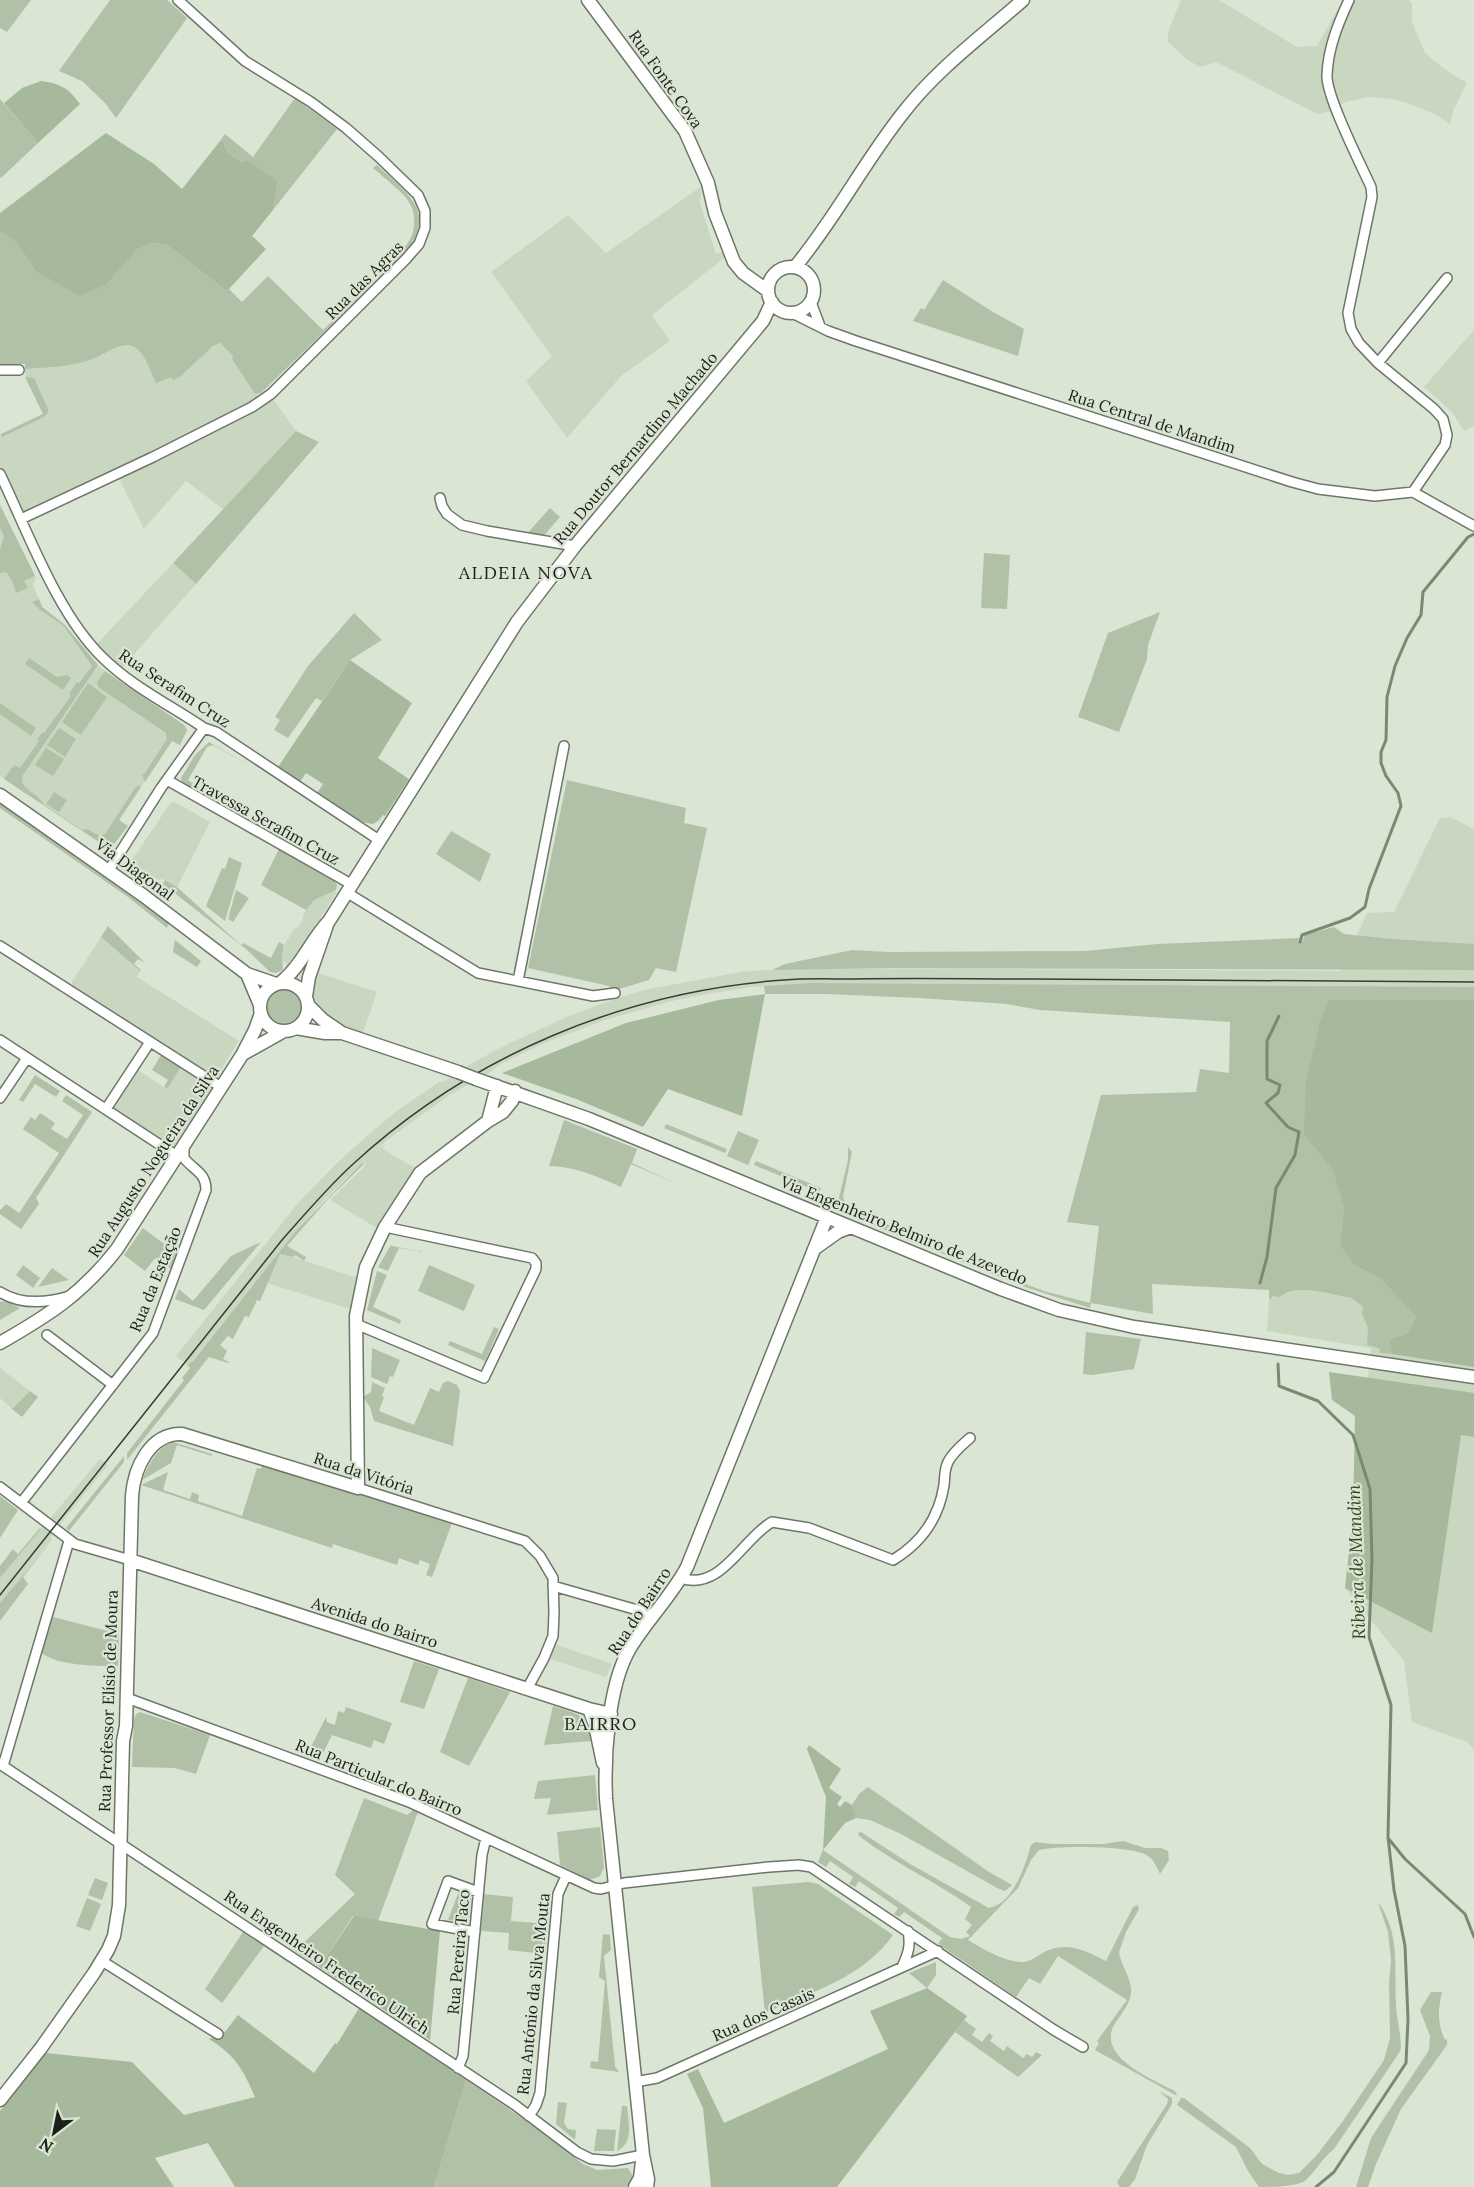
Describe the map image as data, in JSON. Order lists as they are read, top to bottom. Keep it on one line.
{"streets":{"main road":["Rua Fonte Cova","Rua Doutor Bernardino Machado","Via Diagonal","Rua Augusto Nogueira da Silva","Via Engenheiro Belmiro de Azevedo","Rua da Vitória","Rua do Bairro","Avenida do Bairro","Rua Professor Elísio de Moura"],"street":["Rua das Agras","Rua Central de Mandim","Rua Serafim Cruz","Travessa Serafim Cruz","Rua da Estação","Rua Particular do Bairro","Rua Pereira Taco","Rua Engenheiro Frederico Ulrich","Rua António da Silva Mouta","Rua dos Casais"]},"crossings":[["Rua Fonte Cova","Rua Central de Mandim"],["Rua Fonte Cova","Rua Doutor Bernardino Machado"],["Rua das Agras","Rua Serafim Cruz"],["Rua Central de Mandim","Rua Doutor Bernardino Machado"],["Rua Doutor Bernardino Machado","Rua Serafim Cruz"],["Via Diagonal","Rua Augusto Nogueira da Silva"],["Via Diagonal","Via Engenheiro Belmiro de Azevedo"],["Rua Augusto Nogueira da Silva","Via Engenheiro Belmiro de Azevedo"],["Rua Augusto Nogueira da Silva","Rua da Estação"],["Via Engenheiro Belmiro de Azevedo","Rua do Bairro"],["Rua da Vitória","Avenida do Bairro"],["Rua da Vitória","Rua Professor Elísio de Moura"],["Rua do Bairro","Avenida do Bairro"],["Rua do Bairro","Rua Particular do Bairro"],["Rua do Bairro","Rua Engenheiro Frederico Ulrich"],["Rua do Bairro","Rua dos Casais"],["Avenida do Bairro","Rua Professor Elísio de Moura"],["Rua Professor Elísio de Moura","Rua Particular do Bairro"],["Rua Professor Elísio de Moura","Rua Engenheiro Frederico Ulrich"],["Rua Particular do Bairro","Rua Pereira Taco"],["Rua Particular do Bairro","Rua António da Silva Mouta"],["Rua Particular do Bairro","Rua dos Casais"],["Rua Pereira Taco","Rua Engenheiro Frederico Ulrich"],["Rua Engenheiro Frederico Ulrich","Rua António da Silva Mouta"]],"districts":["ALDEIA NOVA","BAIRRO"],"water":["Ribeira de Mandim"],"north":"bottom left"}
